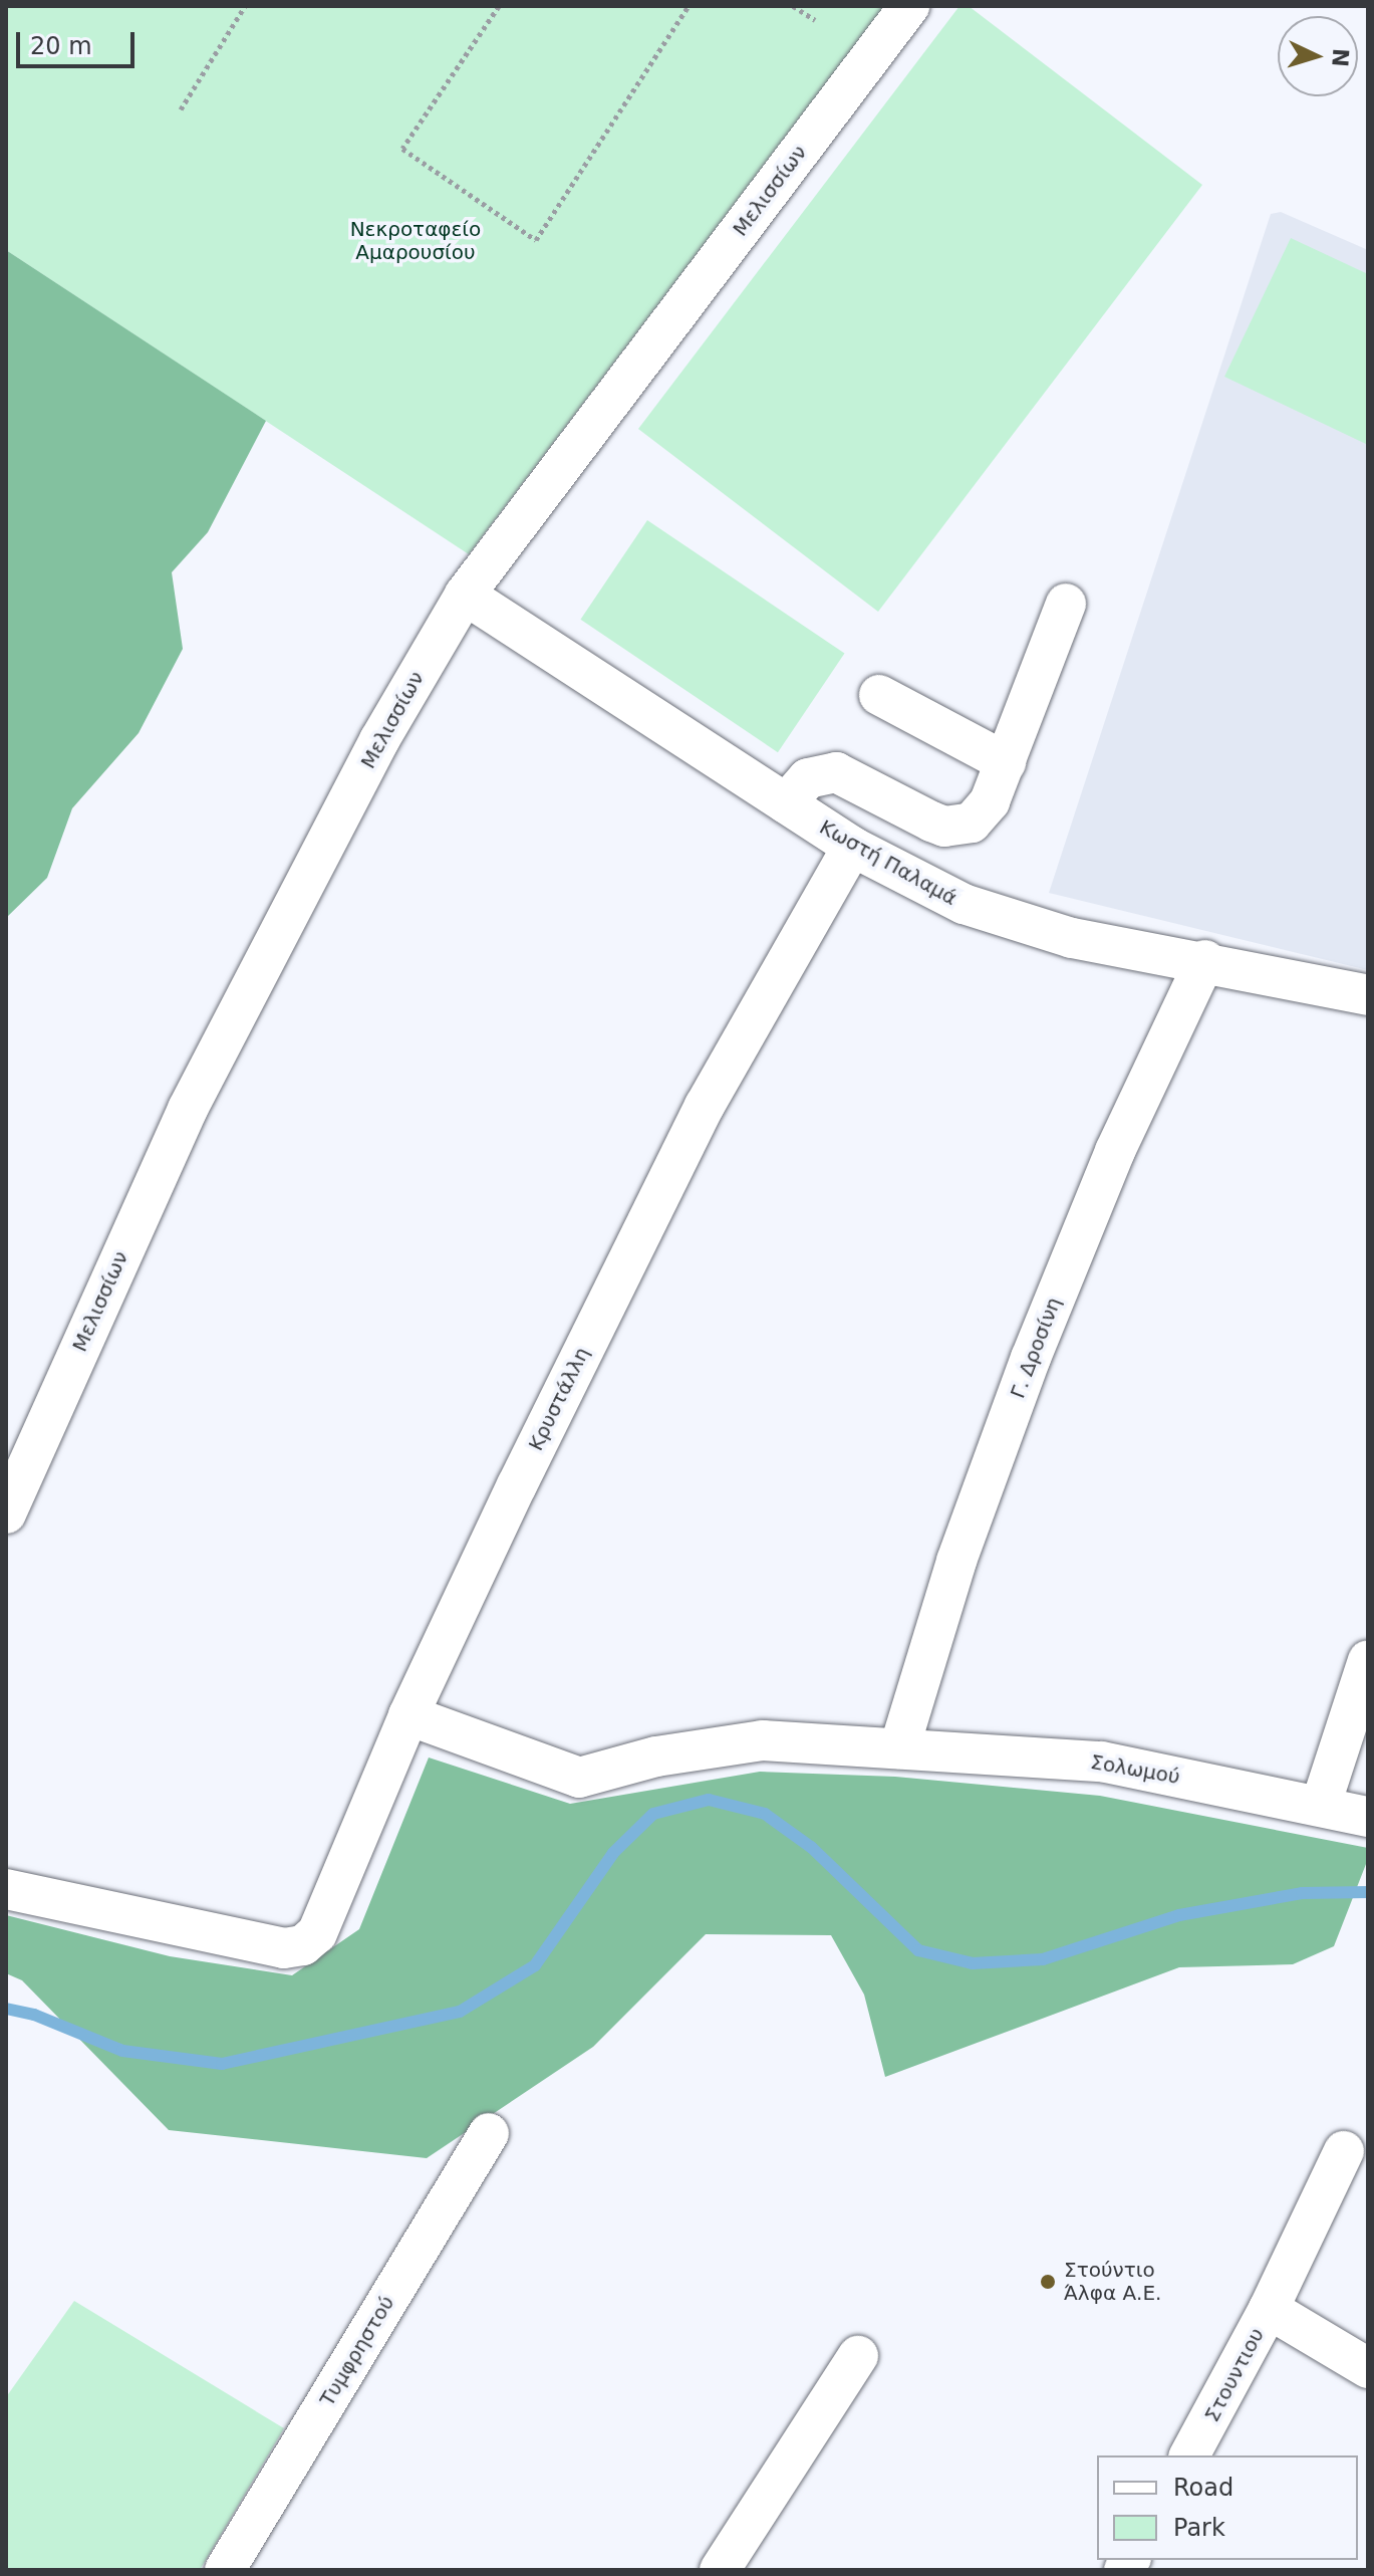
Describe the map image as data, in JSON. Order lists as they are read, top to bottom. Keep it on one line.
{"streets":{"street":["Μελισσίων","Κωστή Παλαμά","Γ. Δροσίνη","Κρυστάλλη","Σολωμού","Τυμφρηστού","Στουντιου"]},"crossings":[["Μελισσίων","Κωστή Παλαμά"],["Κωστή Παλαμά","Γ. Δροσίνη"],["Κωστή Παλαμά","Κρυστάλλη"],["Γ. Δροσίνη","Σολωμού"],["Κρυστάλλη","Σολωμού"]],"parks":["Νεκροταφείο Αμαρουσίου"],"places":["Στούντιο Άλφα Α.Ε."],"legend":["Road","Park"],"scale_bar":"20 m","north":"right"}
